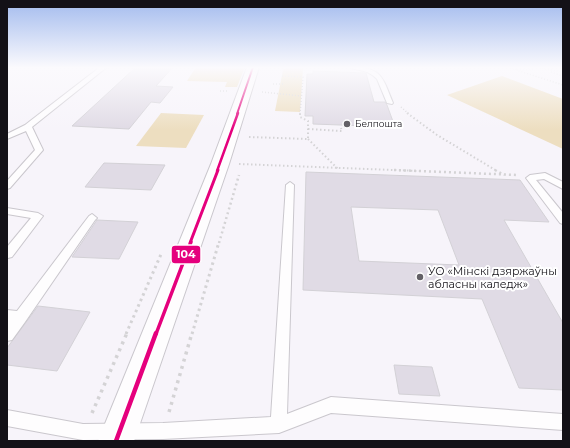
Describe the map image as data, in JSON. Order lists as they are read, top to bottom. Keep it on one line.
{"places":["Белпошта","УО «Мінскі дзяржаўны абласны каледж»"],"lines":["transit line 104"]}
